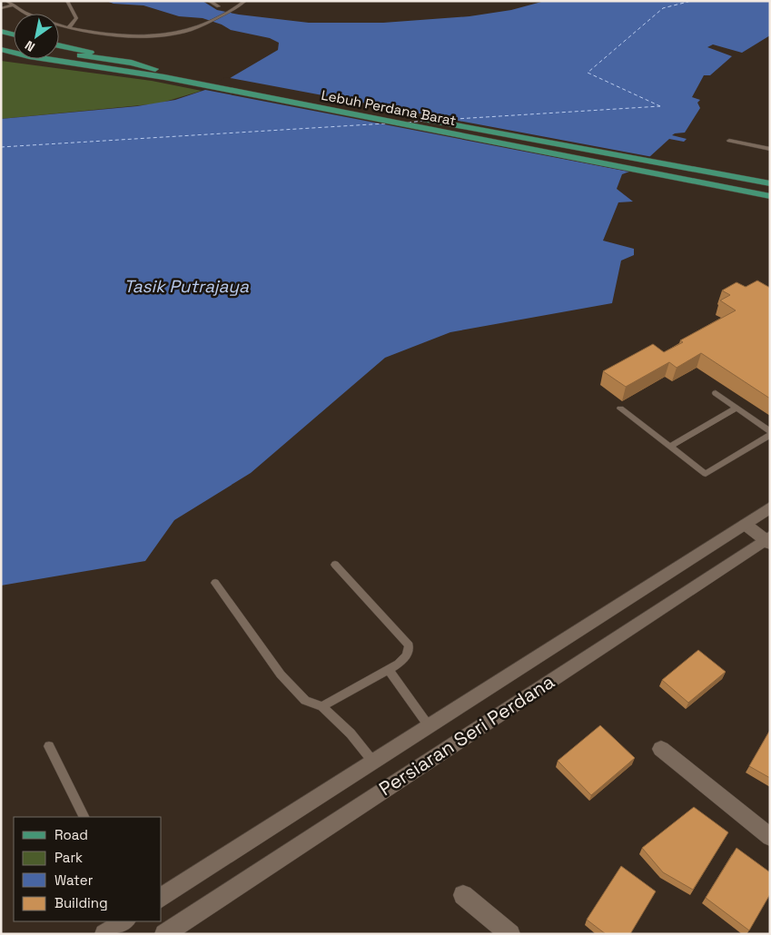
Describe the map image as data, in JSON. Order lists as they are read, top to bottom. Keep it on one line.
{"streets":{"main road":["Lebuh Perdana Barat"],"street":["Persiaran Seri Perdana"]},"water":["Tasik Putrajaya"],"legend":["Road","Park","Water","Building"],"north":"bottom left"}
